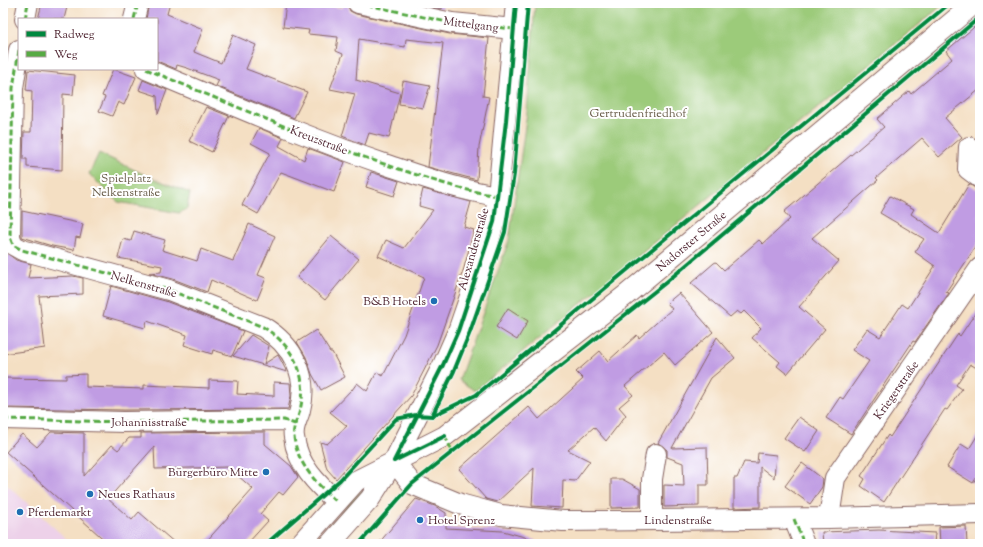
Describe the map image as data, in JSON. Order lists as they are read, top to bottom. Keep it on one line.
{"streets":{"street":["Mittelgang","Kreuzstraße","Nadorster Straße","Alexanderstraße","Nelkenstraße","Kriegerstraße","Johannisstraße","Lindenstraße"]},"crossings":[["Mittelgang","Alexanderstraße"],["Kreuzstraße","Alexanderstraße"],["Nadorster Straße","Alexanderstraße"],["Nadorster Straße","Nelkenstraße"],["Nadorster Straße","Lindenstraße"],["Alexanderstraße","Lindenstraße"],["Nelkenstraße","Johannisstraße"],["Kriegerstraße","Lindenstraße"]],"parks":["Gertrudenfriedhof","Spielplatz Nelkenstraße"],"places":["B&B Hotels","Bürgerbüro Mitte","Neues Rathaus","Pferdemarkt","Hotel Sprenz"],"legend":["Radweg","Weg"]}
